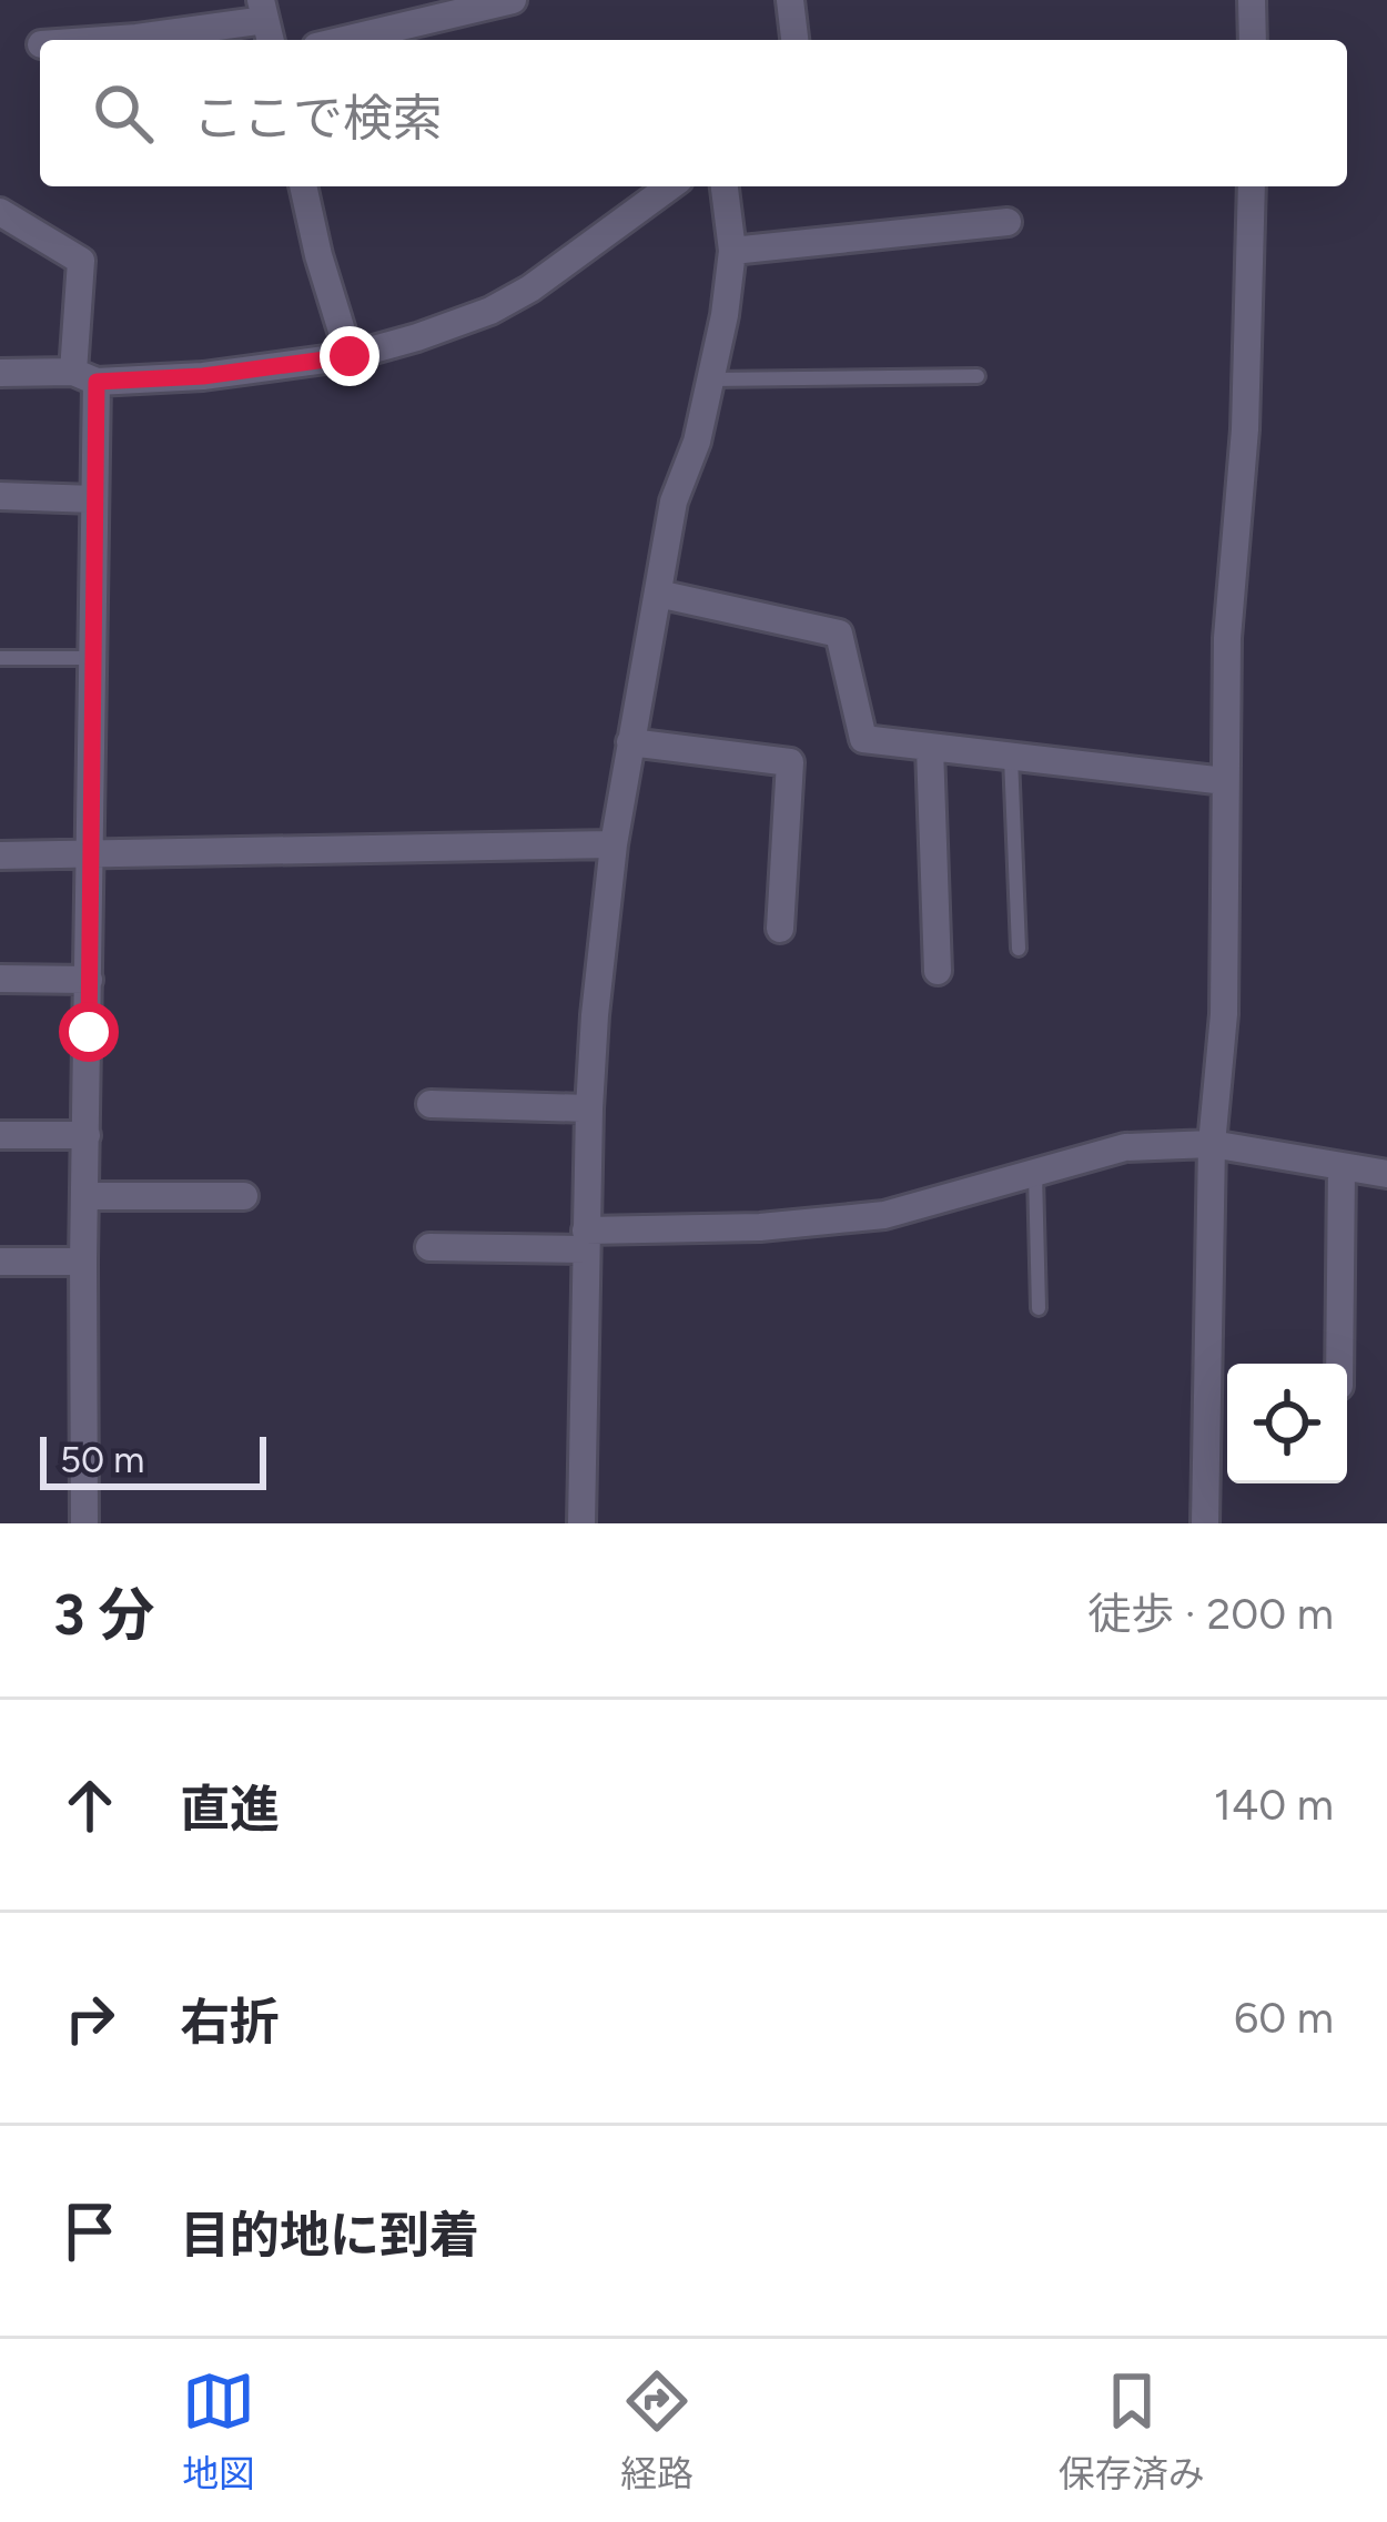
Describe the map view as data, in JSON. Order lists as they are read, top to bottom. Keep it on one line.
{"scale_bar":"50 m","page":{"search":"ここで検索","scale":"50 m","heading":["3 分","徒歩 · 200 m"],"list":[["直進","140 m"],["右折","60 m"],"目的地に到着"],"nav":["地図","経路","保存済み"]}}
